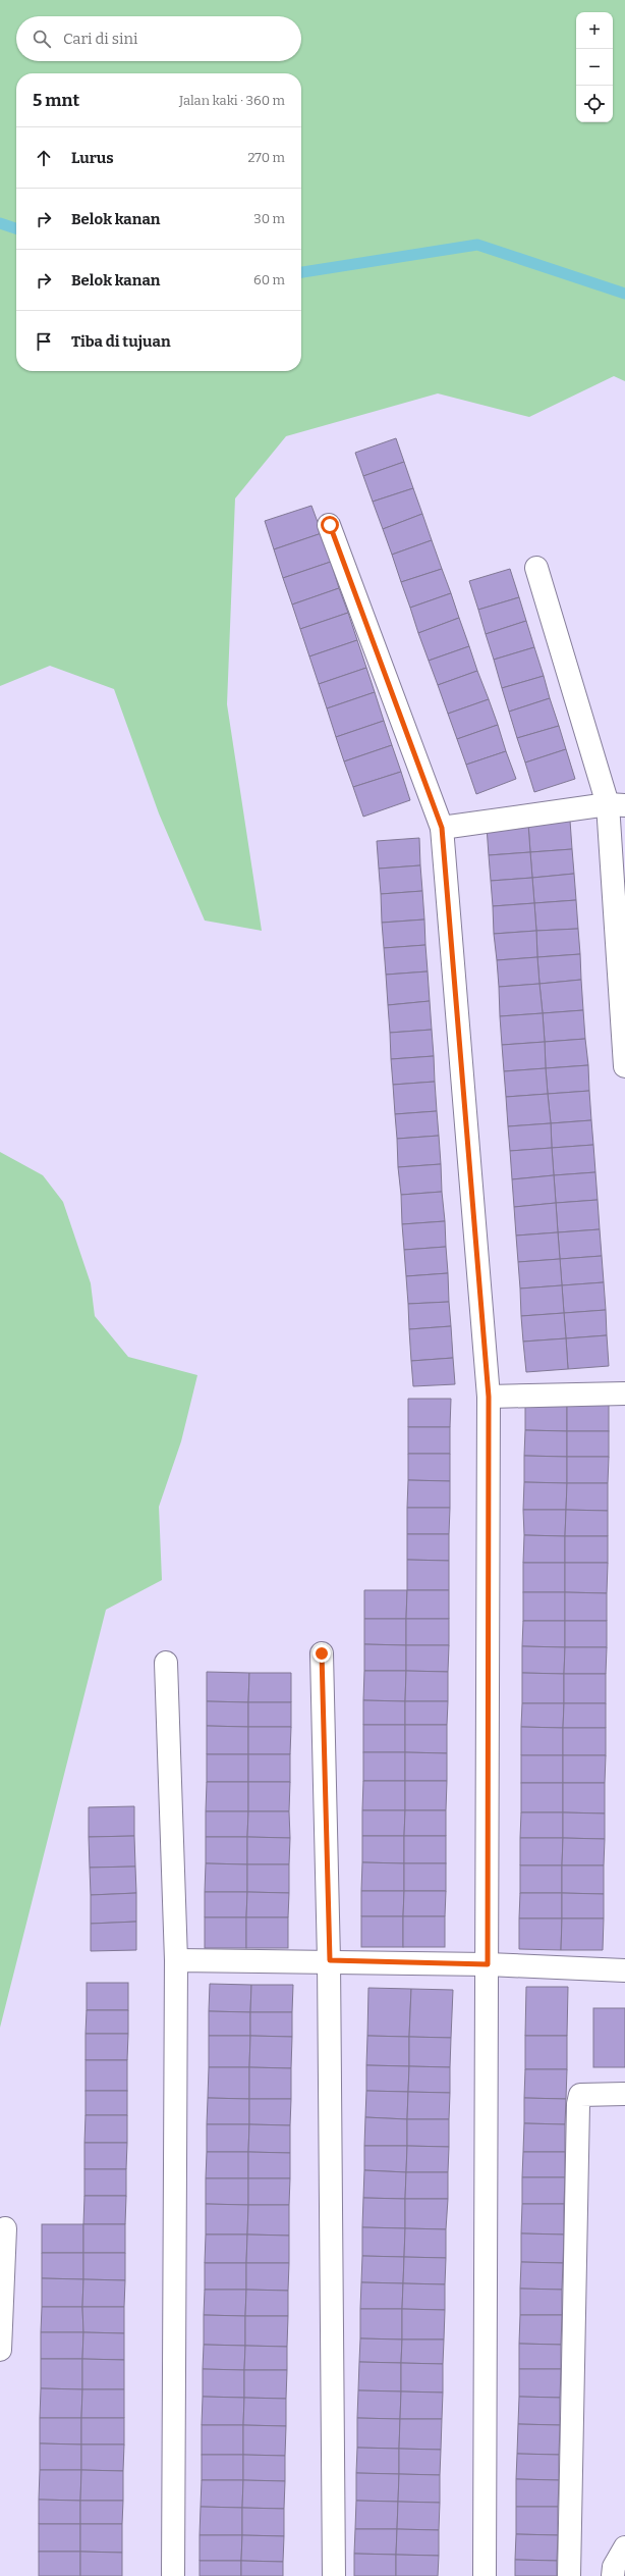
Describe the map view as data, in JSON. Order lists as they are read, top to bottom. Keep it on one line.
{"page":{"map_buttons":["+","−"],"search":"Cari di sini","heading":["5 mnt","Jalan kaki · 360 m"],"list":[["Lurus","270 m"],["Belok kanan","30 m"],["Belok kanan","60 m"],"Tiba di tujuan"]}}
